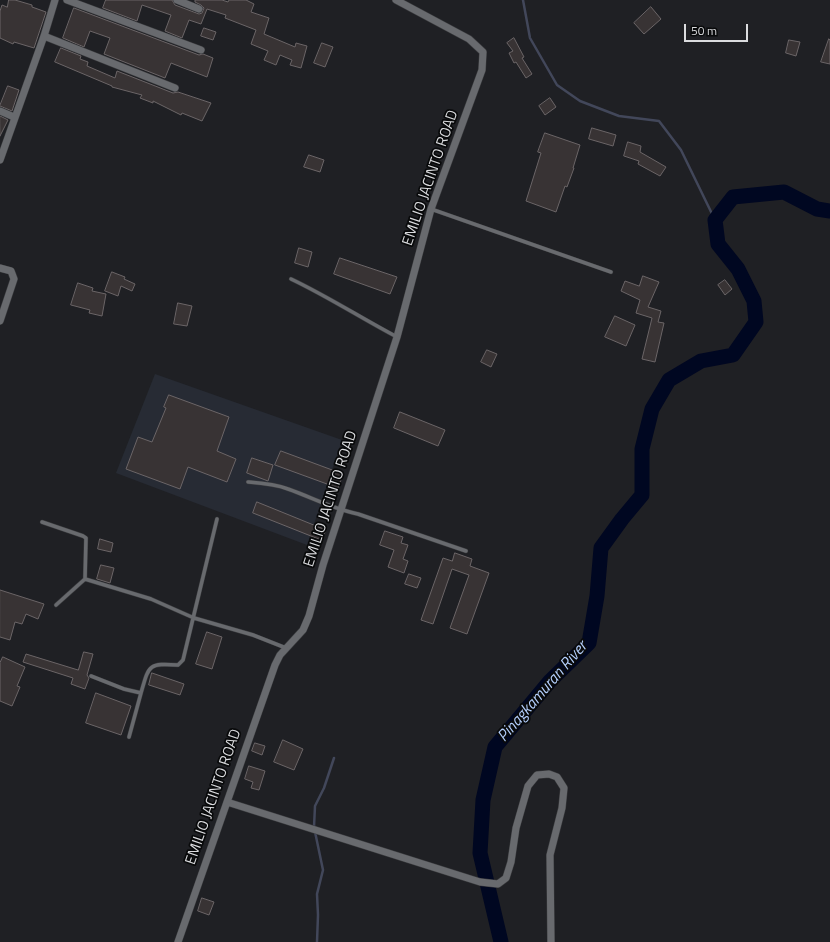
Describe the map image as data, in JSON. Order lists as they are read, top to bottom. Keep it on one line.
{"streets":{"street":["EMILIO JACINTO ROAD"]},"water":["Pinagkamuran River"],"scale_bar":"50 m"}
